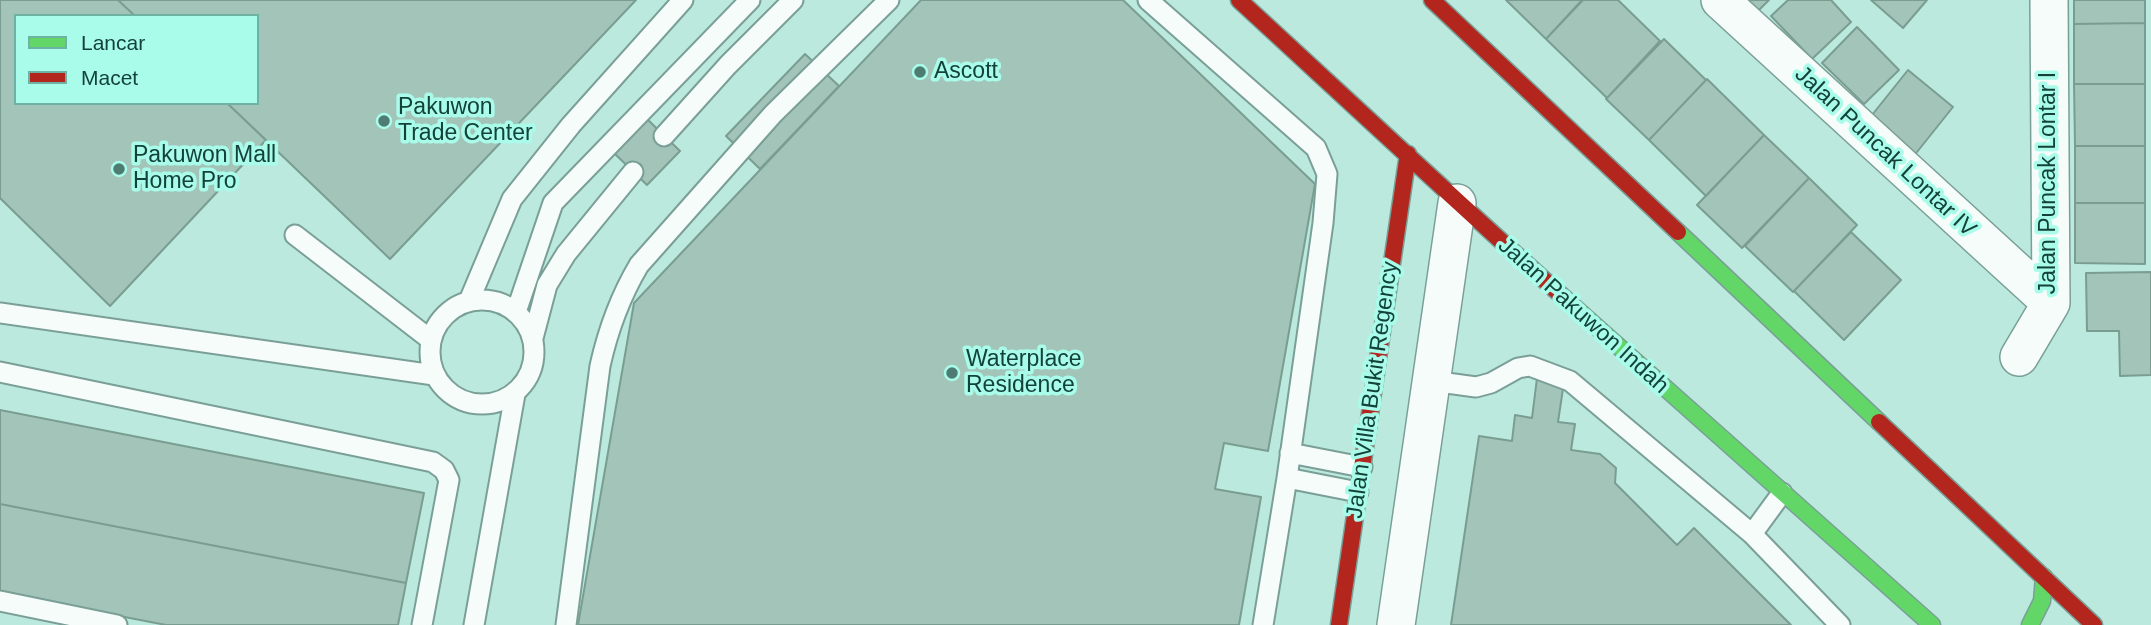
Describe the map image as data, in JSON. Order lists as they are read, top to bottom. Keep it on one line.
{"streets":{"street":["Jalan Puncak Lontar IV","Jalan Puncak Lontar I","Jalan Pakuwon Indah","Jalan Villa Bukit Regency"]},"crossings":[["Jalan Puncak Lontar IV","Jalan Puncak Lontar I"],["Jalan Pakuwon Indah","Jalan Villa Bukit Regency"]],"places":["Ascott","Pakuwon Trade Center","Pakuwon Mall Home Pro","Waterplace Residence"],"legend":["Lancar","Macet"]}
